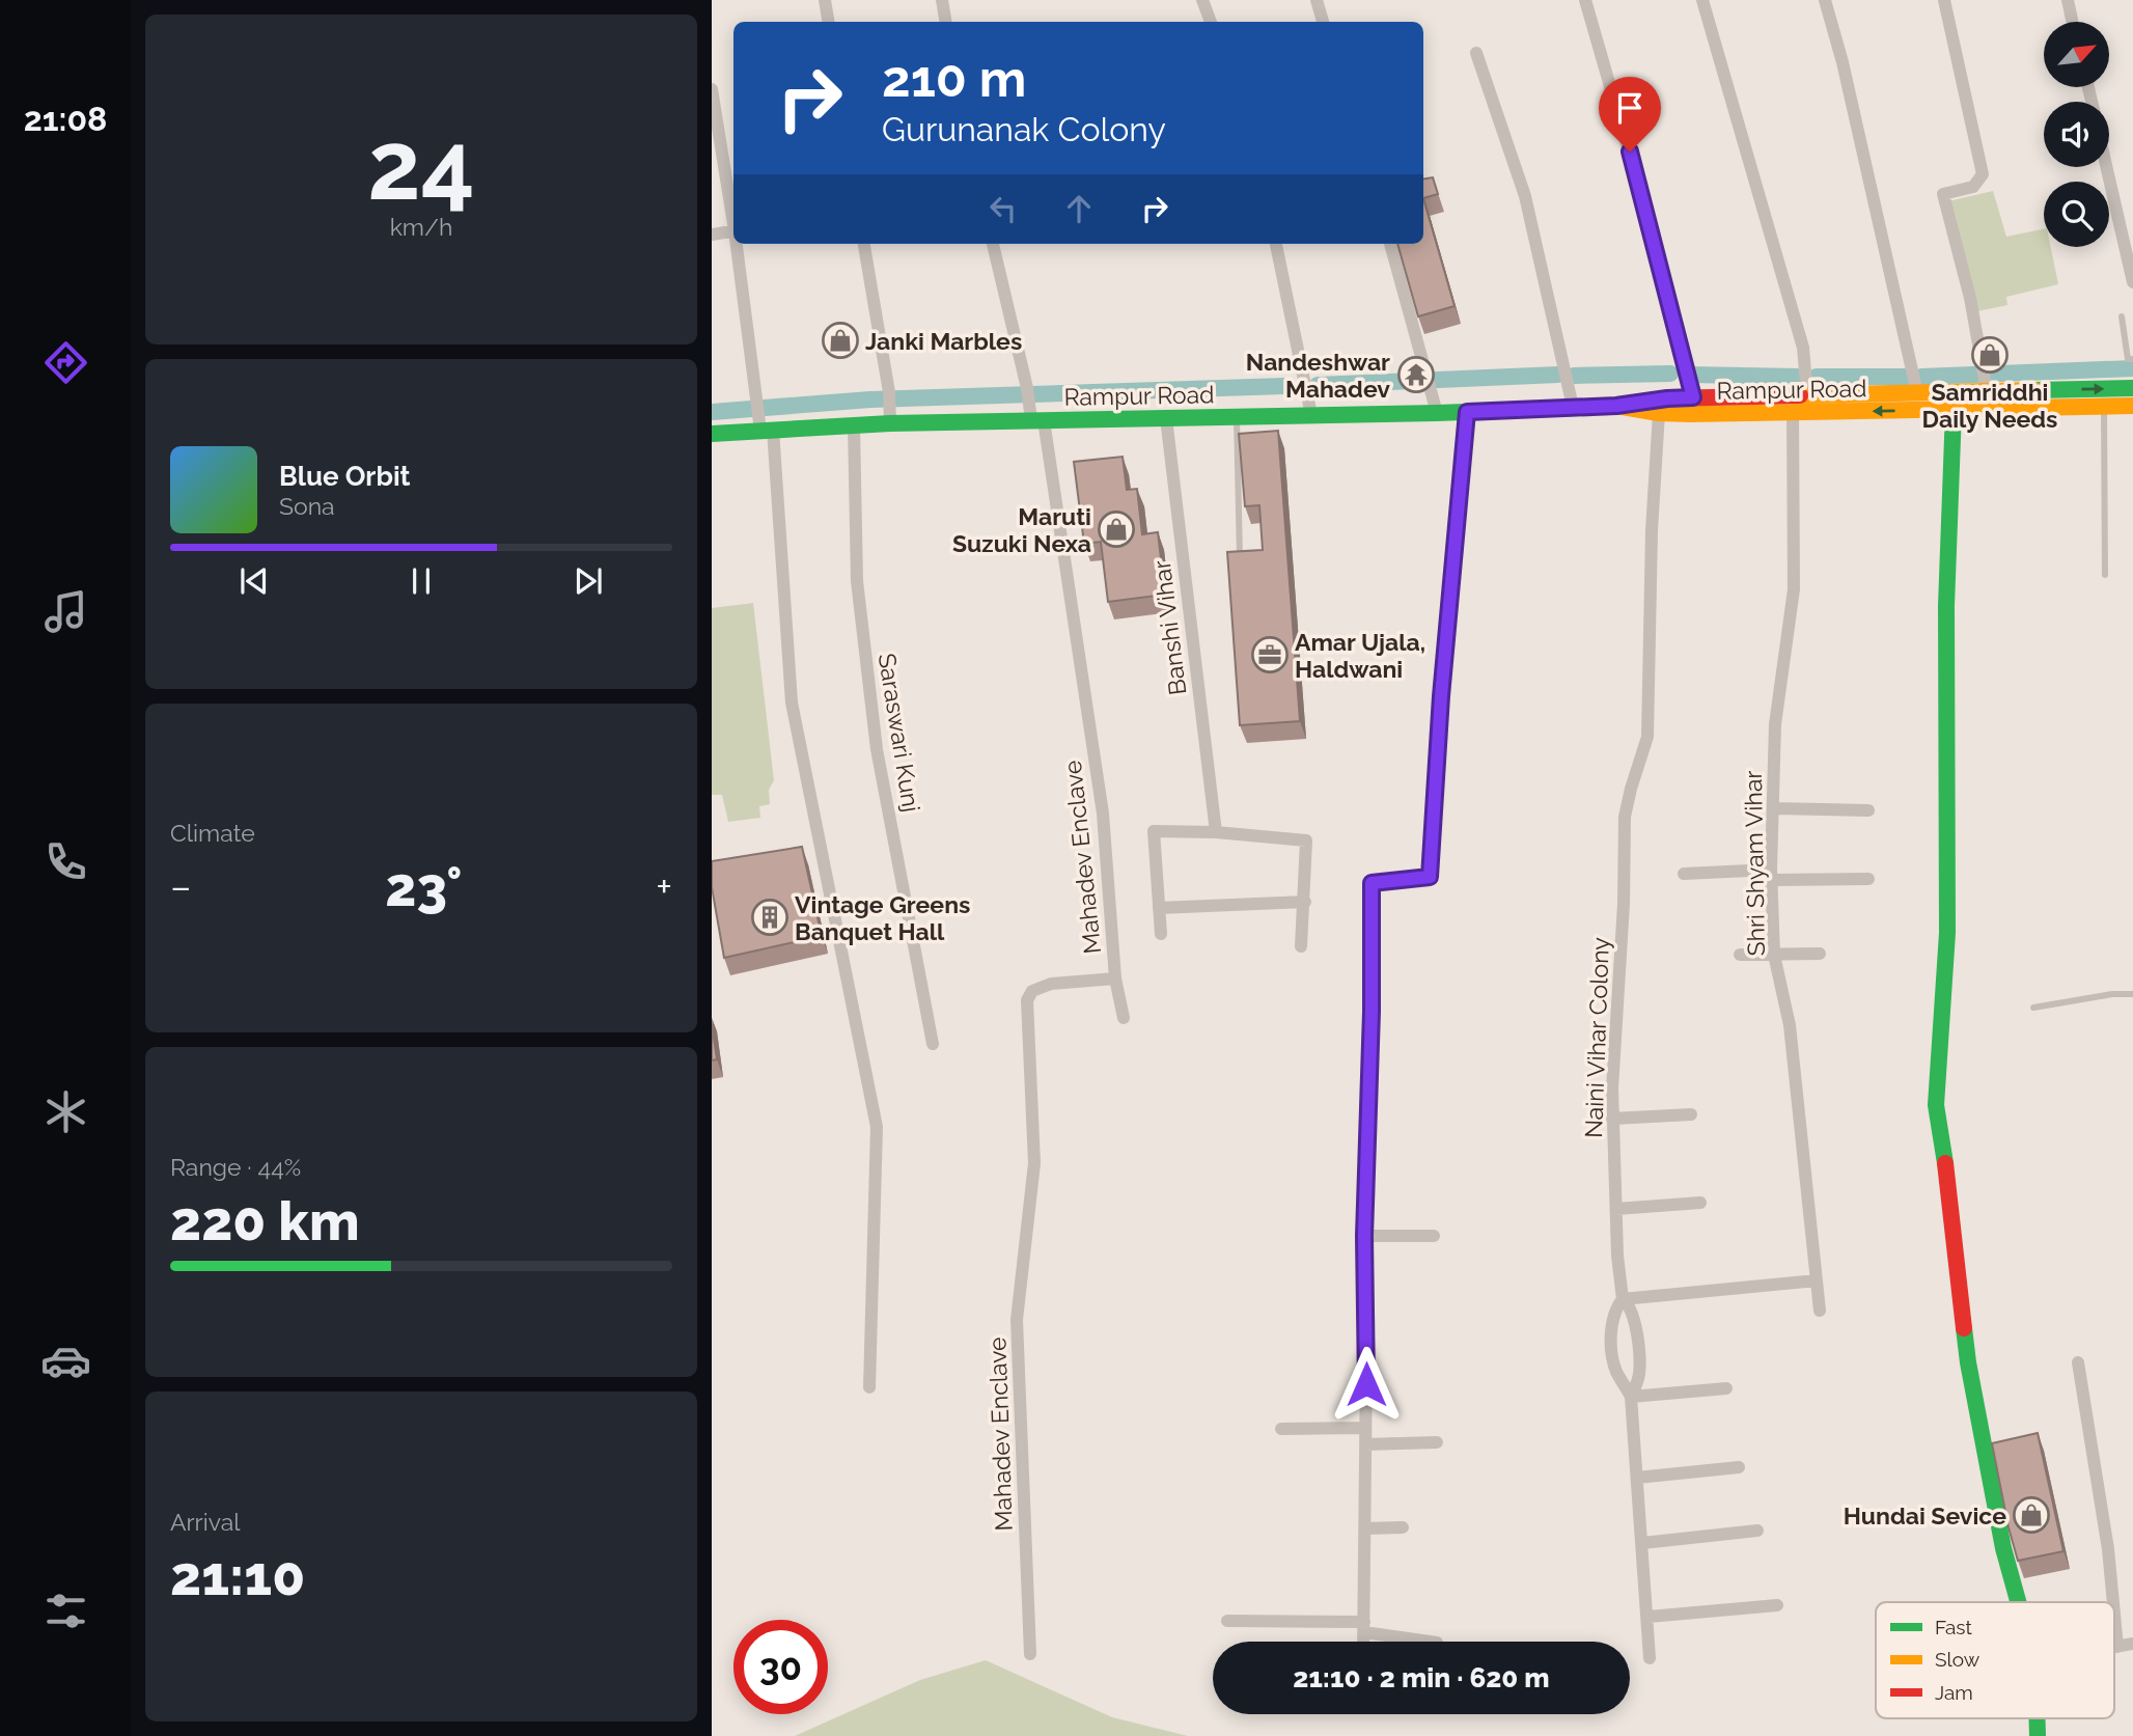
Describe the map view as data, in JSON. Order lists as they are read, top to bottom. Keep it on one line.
{"streets":{"main road":["Rampur Road"],"street":["Banshi Vihar","Saraswari Kunj","Mahadev Enclave","Shri Shyam Vihar","Naini Vihar Colony"]},"crossings":[["Rampur Road","Banshi Vihar"],["Rampur Road","Saraswari Kunj"],["Rampur Road","Mahadev Enclave"],["Rampur Road","Shri Shyam Vihar"],["Rampur Road","Naini Vihar Colony"]],"places":{"shop":["Janki Marbles","Samriddhi Daily Needs","Maruti Suzuki Nexa","Hundai Sevice"],"temple":["Nandeshwar Mahadev"],"office":["Amar Ujala, Haldwani"],"building":["Vintage Greens Banquet Hall"]},"legend":["Fast","Slow","Jam"],"north":"top right","page":{"tabs":"21:08","tile":[["24","km/h"],"Climate",["Range · 44%","220 km"],["Arrival","21:10"]],"turn":["210 m","Gurunanak Colony"],"song":["Blue Orbit","Sona"],"heat":["−","23°","+"],"limit":"30","trip":"21:10 · 2 min · 620 m"}}
